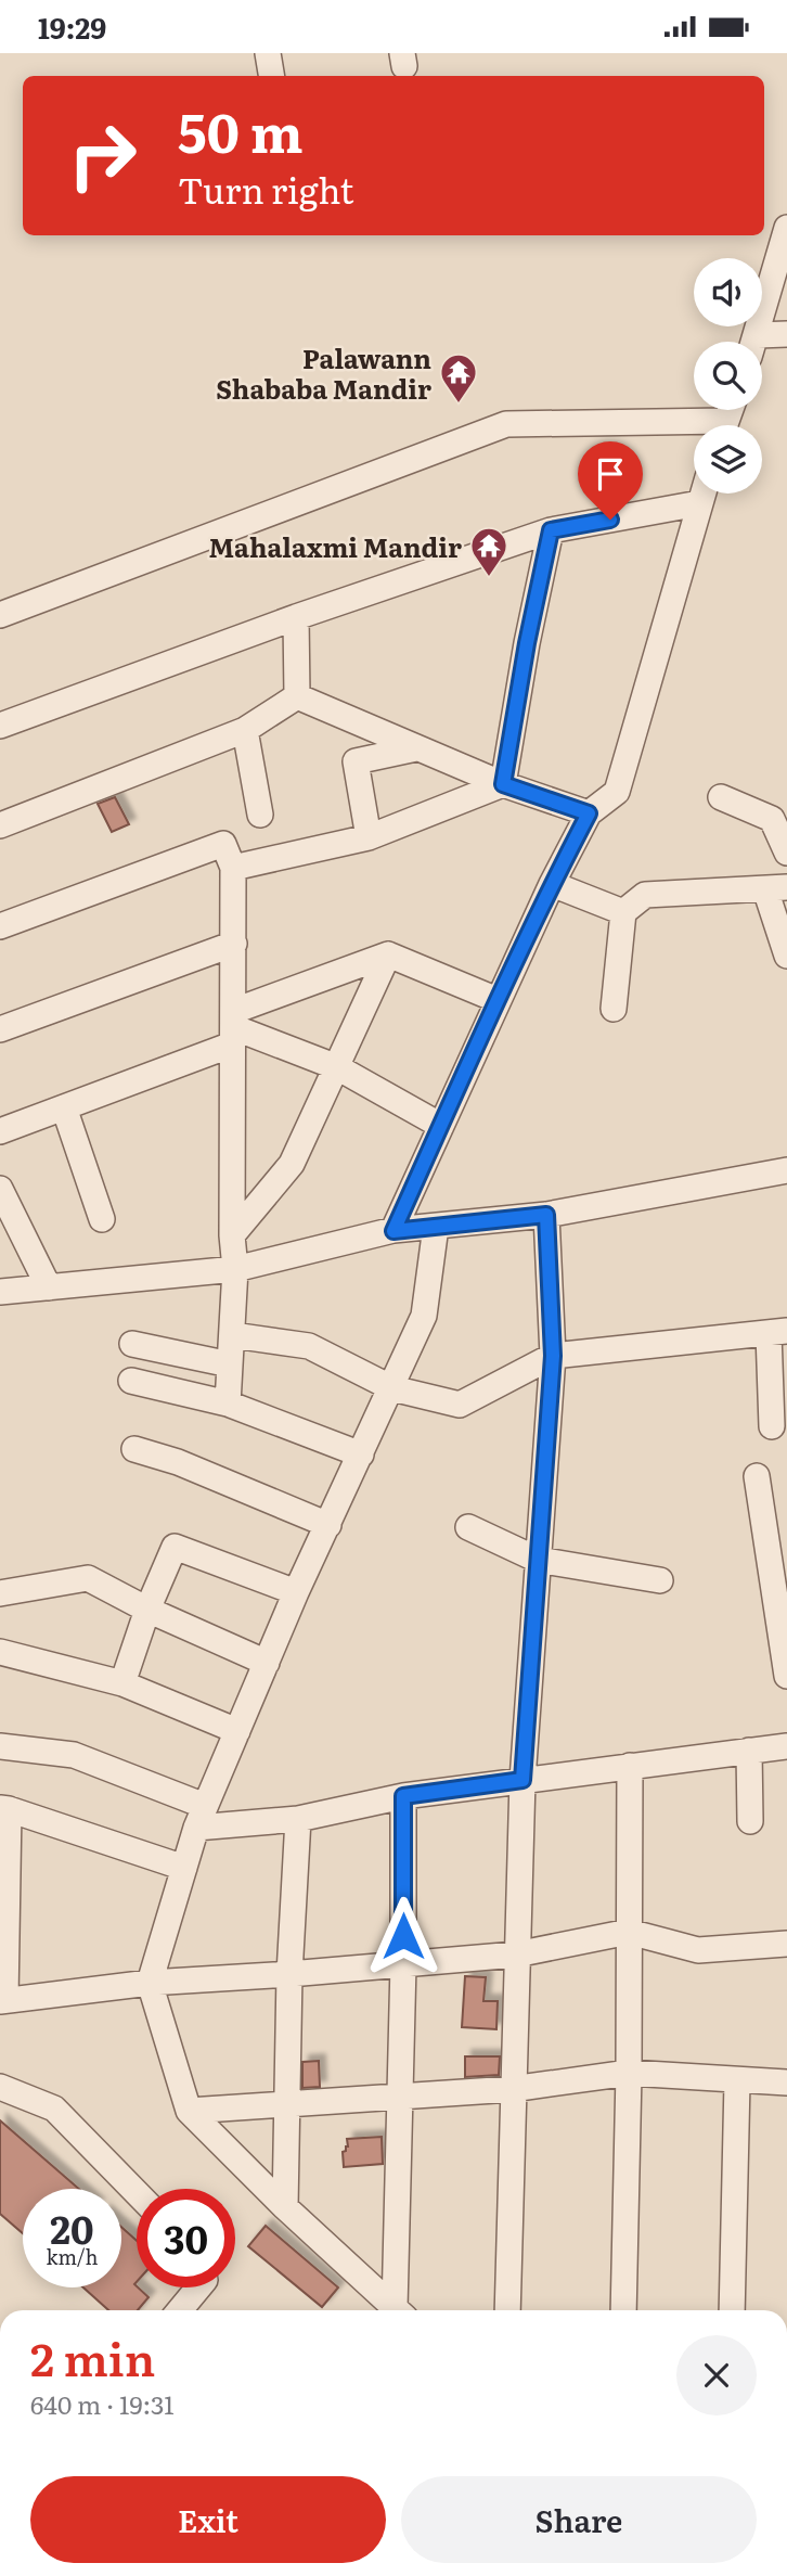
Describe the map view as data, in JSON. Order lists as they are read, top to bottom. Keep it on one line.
{"places":{"temple":["Palawann Shababa Mandir","Mahalaxmi Mandir"]},"page":{"status":"19:29","turn":["50 m","Turn right"],"speed":"20 km/h","limit":"30","heading":["2 min","640 m · 19:31"],"buttons":["Exit","Share"]}}
